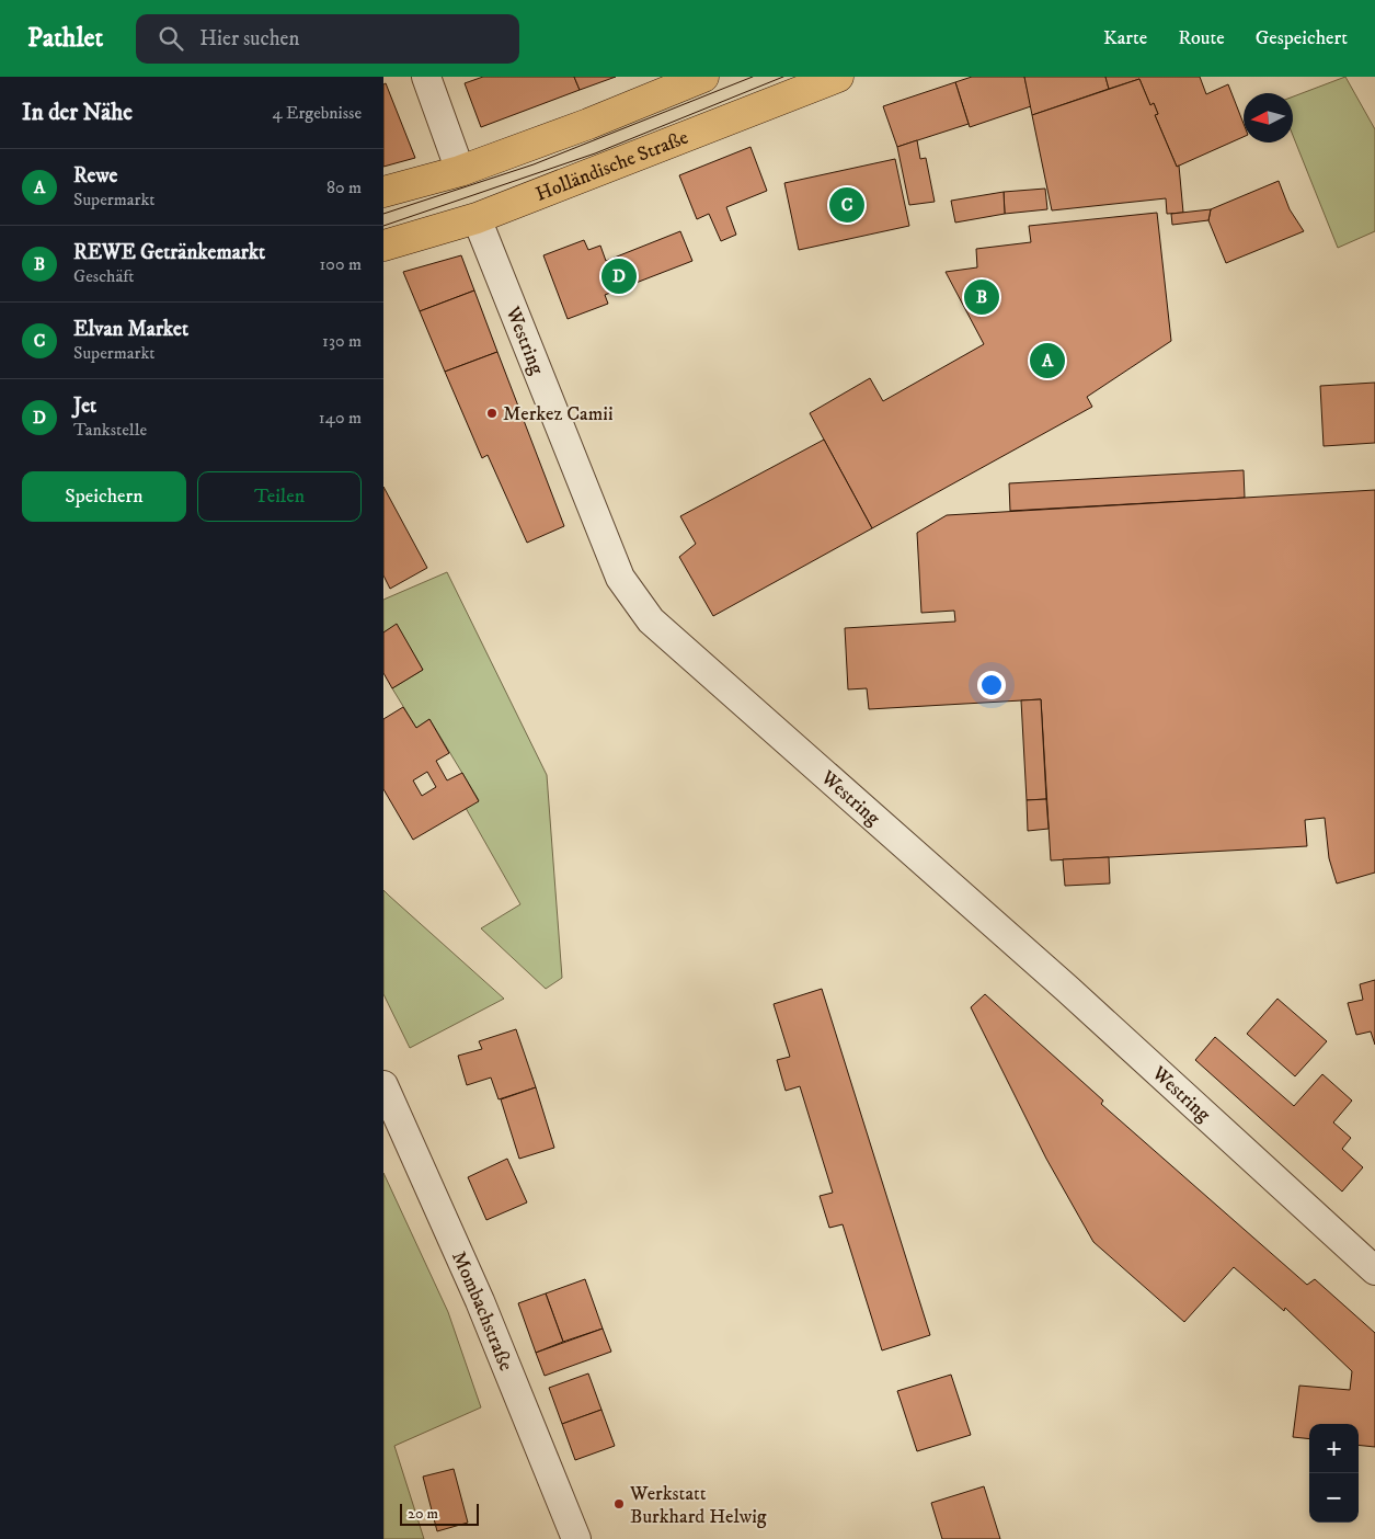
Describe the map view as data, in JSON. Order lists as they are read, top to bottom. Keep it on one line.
{"streets":{"main road":["Holländische Straße"],"street":["Westring","Mombachstraße"]},"crossings":[["Holländische Straße","Westring"]],"places":["Merkez Camii","Werkstatt Burkhard Helwig"],"scale_bar":"20 m","north":"left","page":{"header":"Pathlet","search":"Hier suchen","nav":["Karte","Route","Gespeichert"],"heading":["In der Nähe","4 Ergebnisse"],"list":[{"mark":"A","name":"Rewe","note":"Supermarkt","value":"80 m"},{"mark":"B","name":"REWE Getränkemarkt","note":"Geschäft","value":"100 m"},{"mark":"C","name":"Elvan Market","note":"Supermarkt","value":"130 m"},{"mark":"D","name":"Jet","note":"Tankstelle","value":"140 m"}],"pins":["C","D","B","A"],"buttons":["Speichern","Teilen"],"map_buttons":["+","−"],"scale":"20 m"}}
